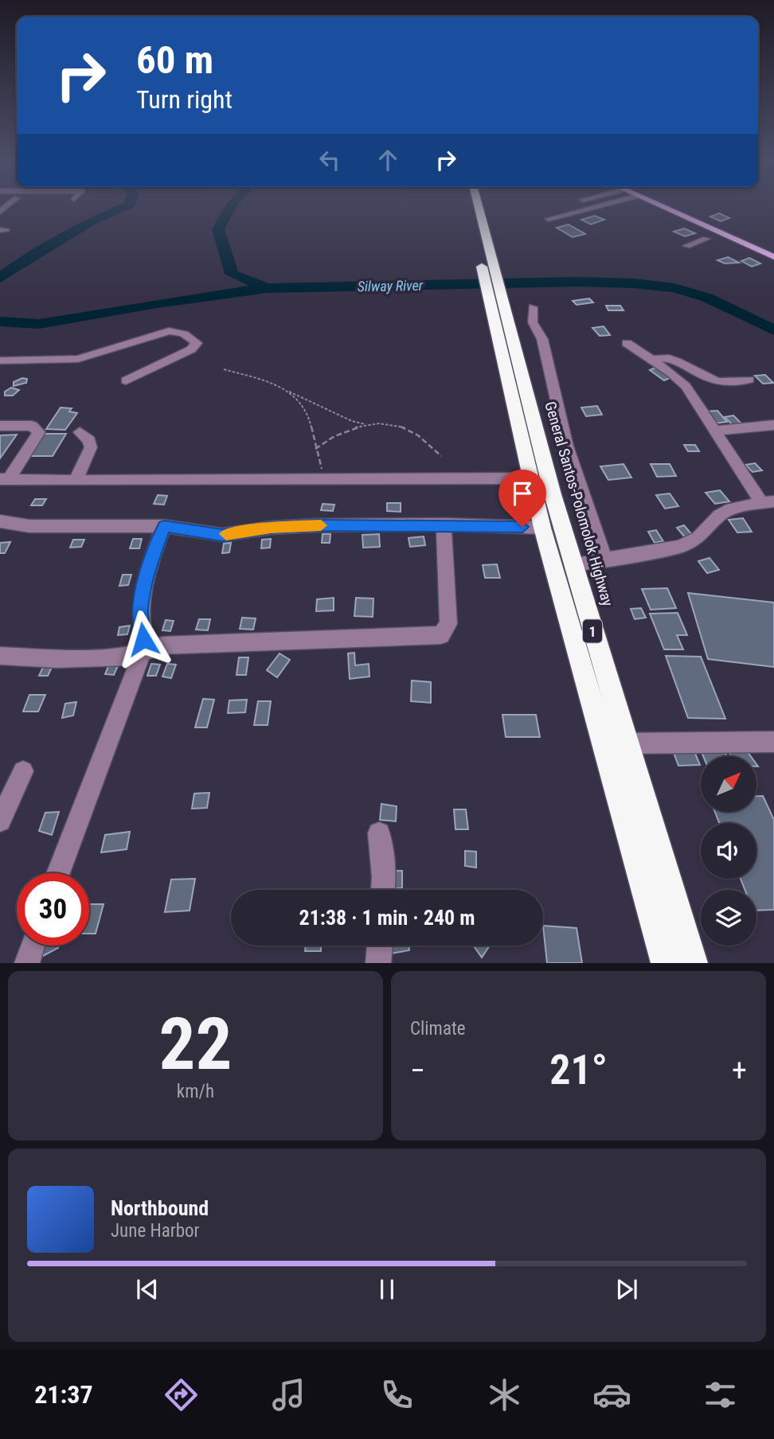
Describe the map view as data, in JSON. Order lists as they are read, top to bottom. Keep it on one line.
{"streets":{"highway":["General Santos-Polomolok Highway","1"]},"crossings":[["General Santos-Polomolok Highway","1"]],"water":["Silway River"],"north":"top right","page":{"turn":["60 m","Turn right"],"limit":"30","trip":"21:38 · 1 min · 240 m","tile":[["22","km/h"],"Climate"],"heat":["−","21°","+"],"song":["Northbound","June Harbor"],"tabs":"21:37"}}
